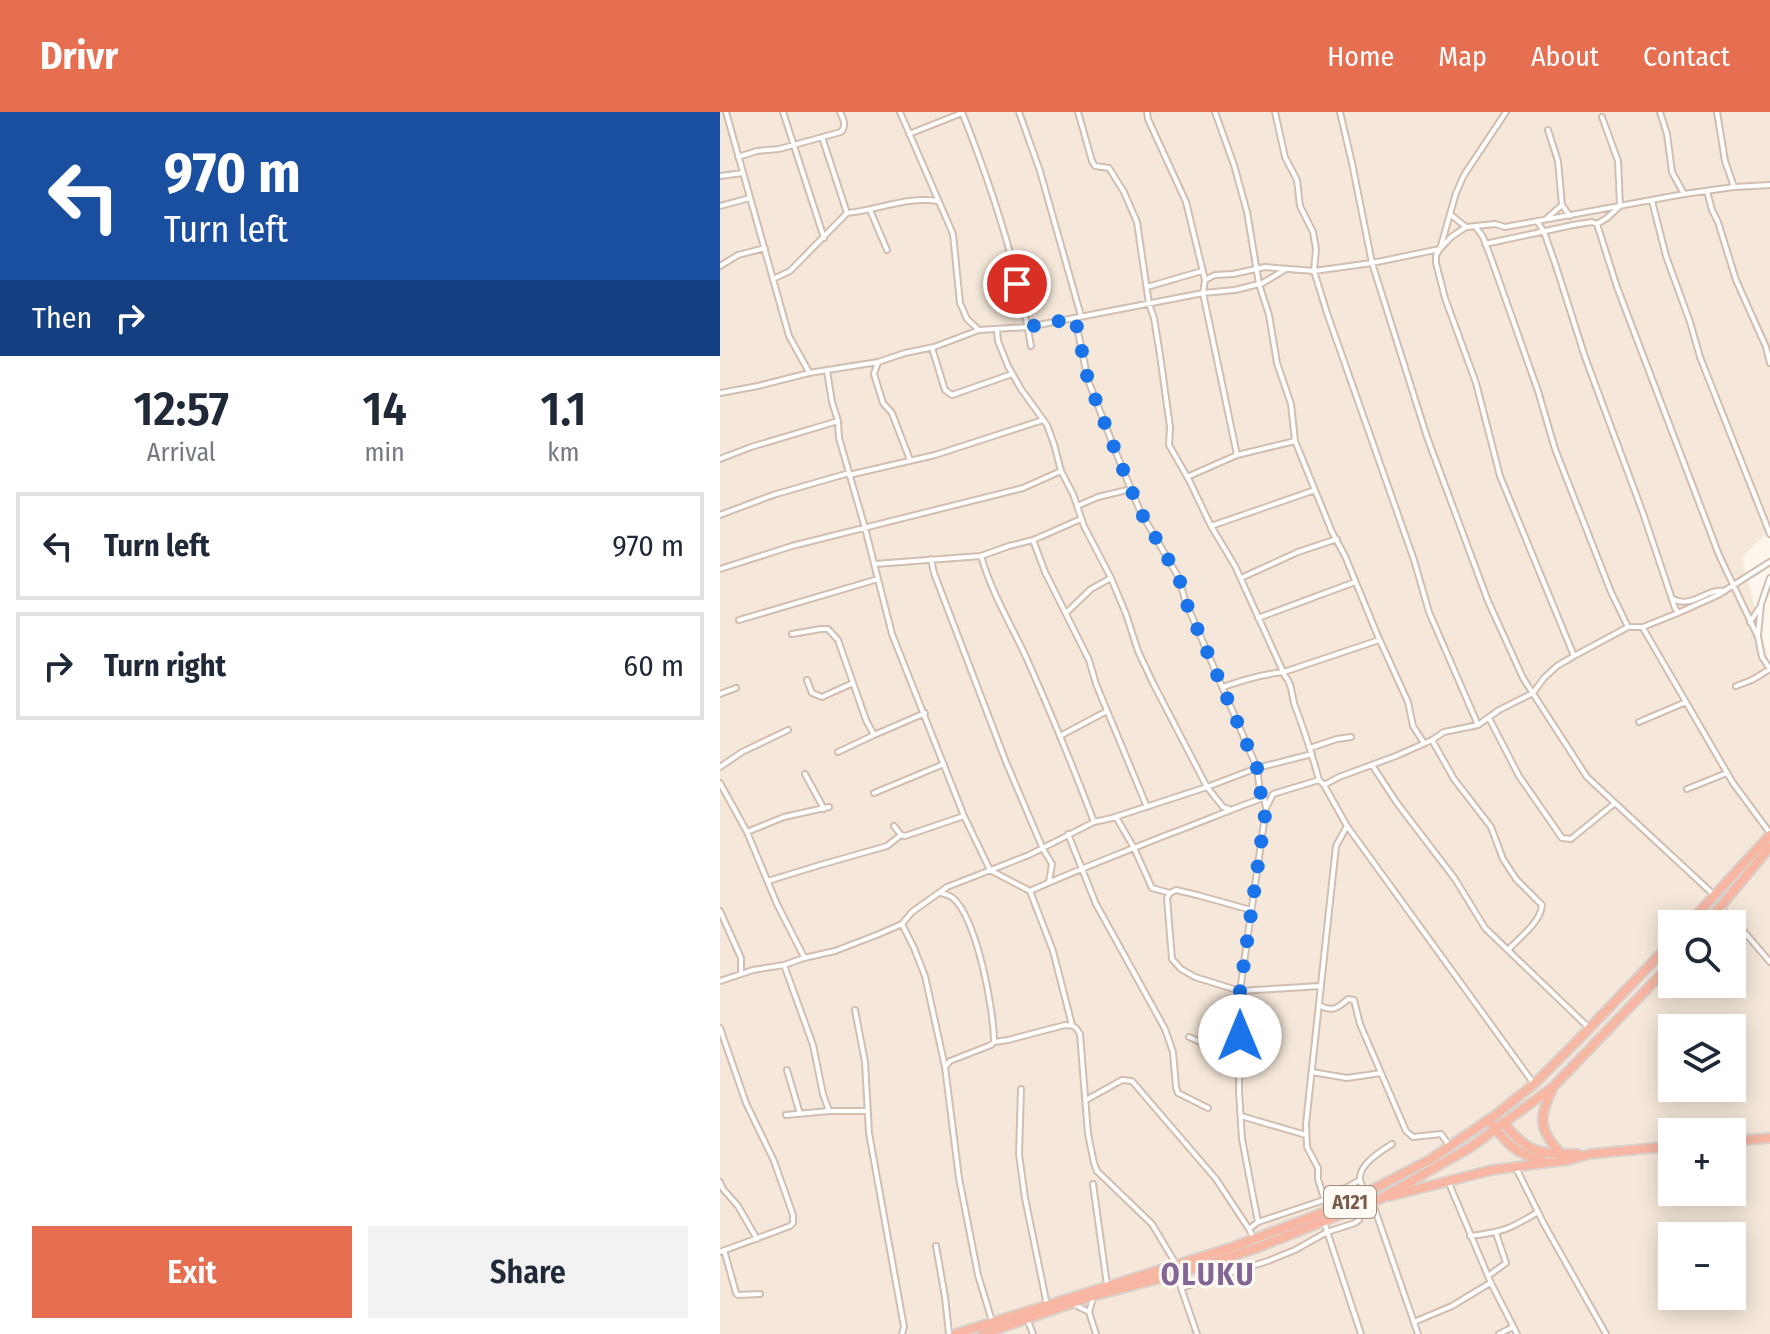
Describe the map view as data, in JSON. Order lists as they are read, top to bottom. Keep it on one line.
{"streets":{"highway":["A121"]},"districts":["OLUKU"],"page":{"header":"Drivr","nav":["Home","Map","About","Contact"],"turn":["970 m","Turn left"],"then":"Then","eta":["12:57","Arrival","14","min","1.1","km"],"list":[{"name":"Turn left","value":"970 m"},{"name":"Turn right","value":"60 m"}],"map_buttons":["+","−"],"buttons":["Exit","Share"]}}
